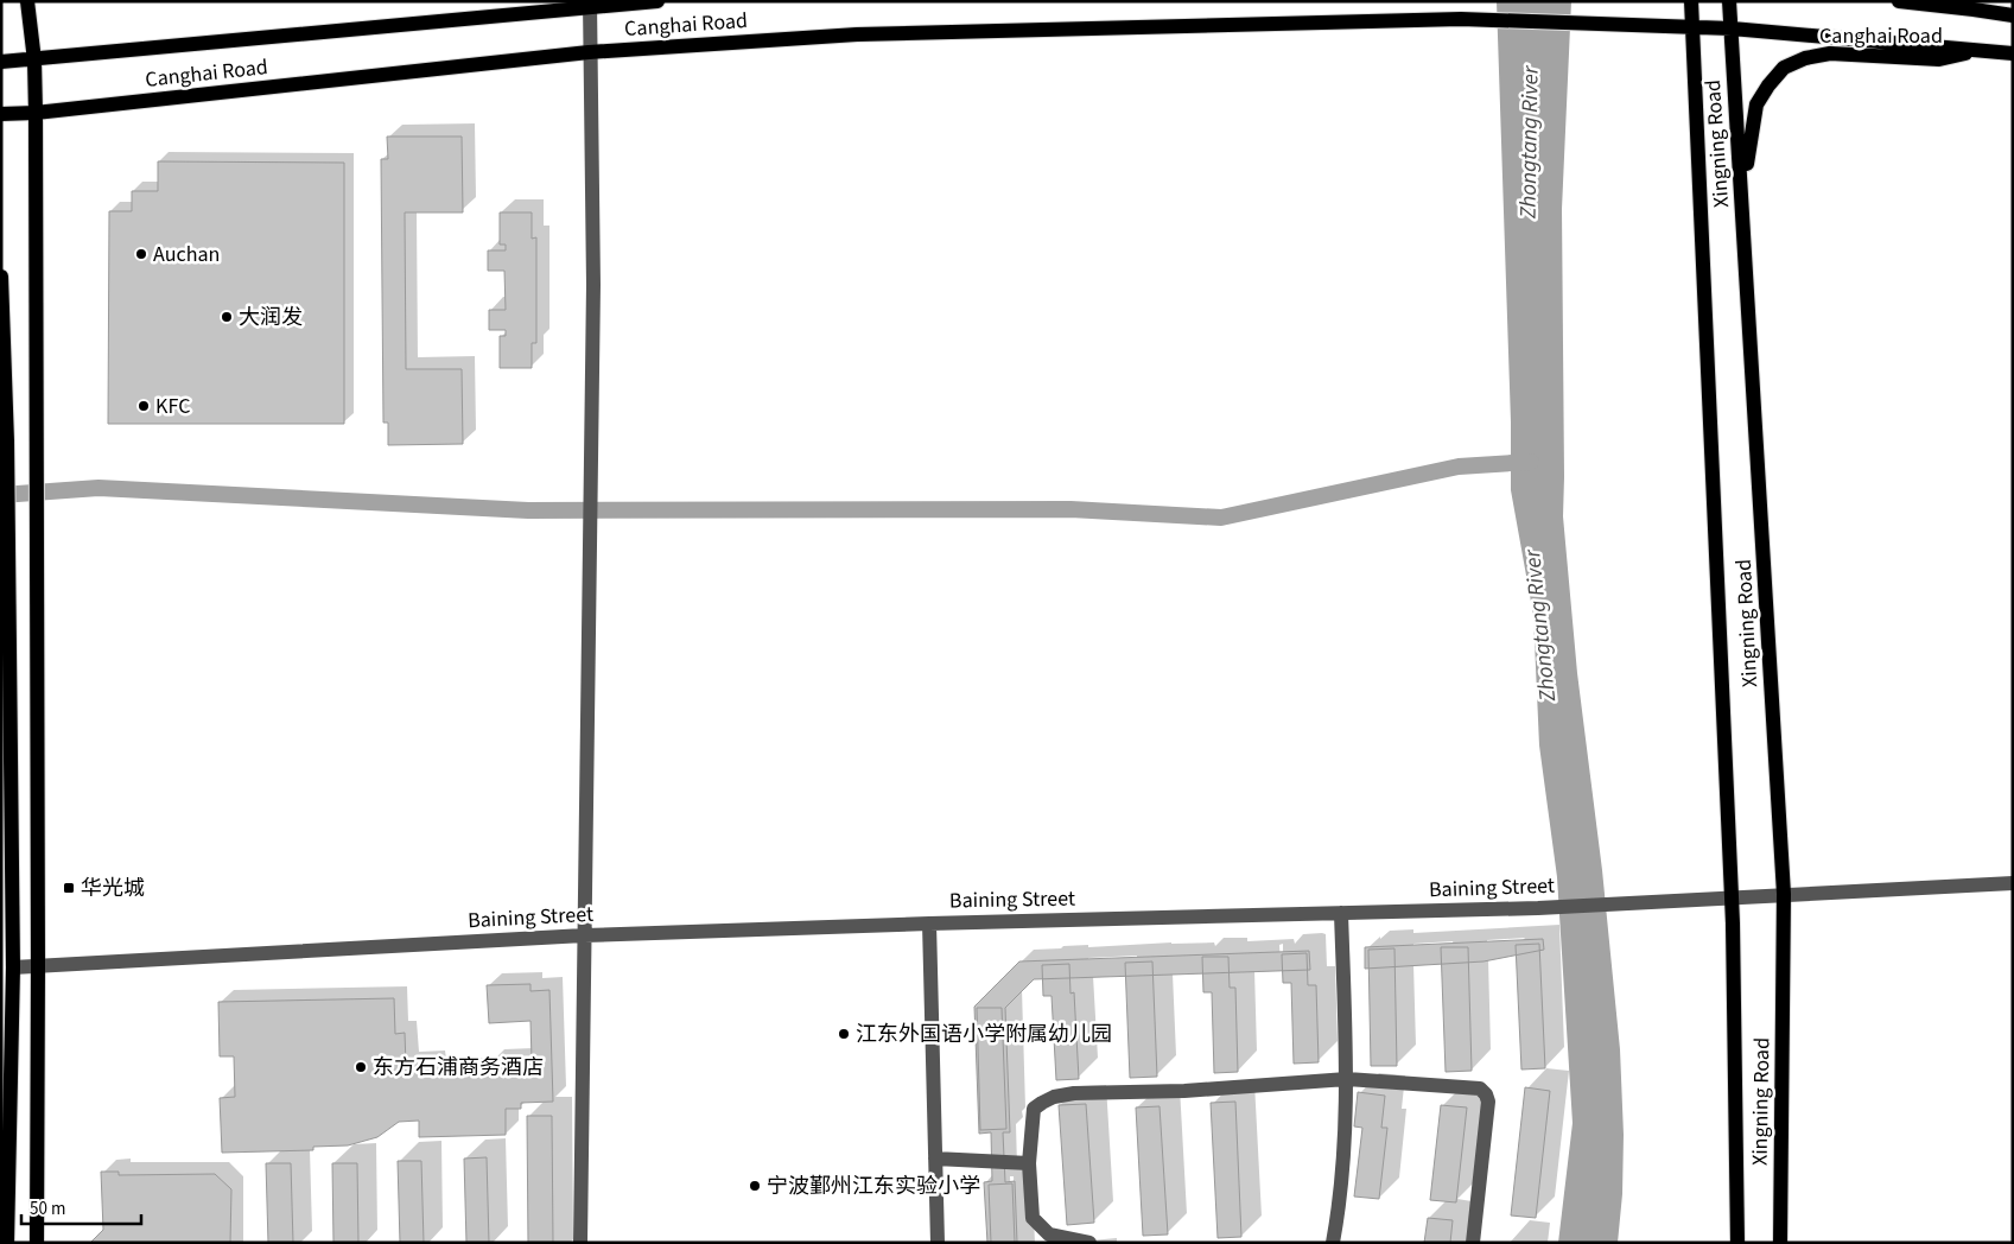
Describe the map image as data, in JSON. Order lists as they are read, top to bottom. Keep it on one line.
{"streets":{"main road":["Canghai Road","Xingning Road"],"street":["Baining Street"]},"crossings":[["Canghai Road","Xingning Road"],["Xingning Road","Baining Street"]],"water":["Zhongtang River"],"places":{"other":["Auchan","大润发","KFC","江东外国语小学附属幼儿园","东方石浦商务酒店","宁波鄞州江东实验小学"],"transit":["华光城"]},"scale_bar":"50 m"}
